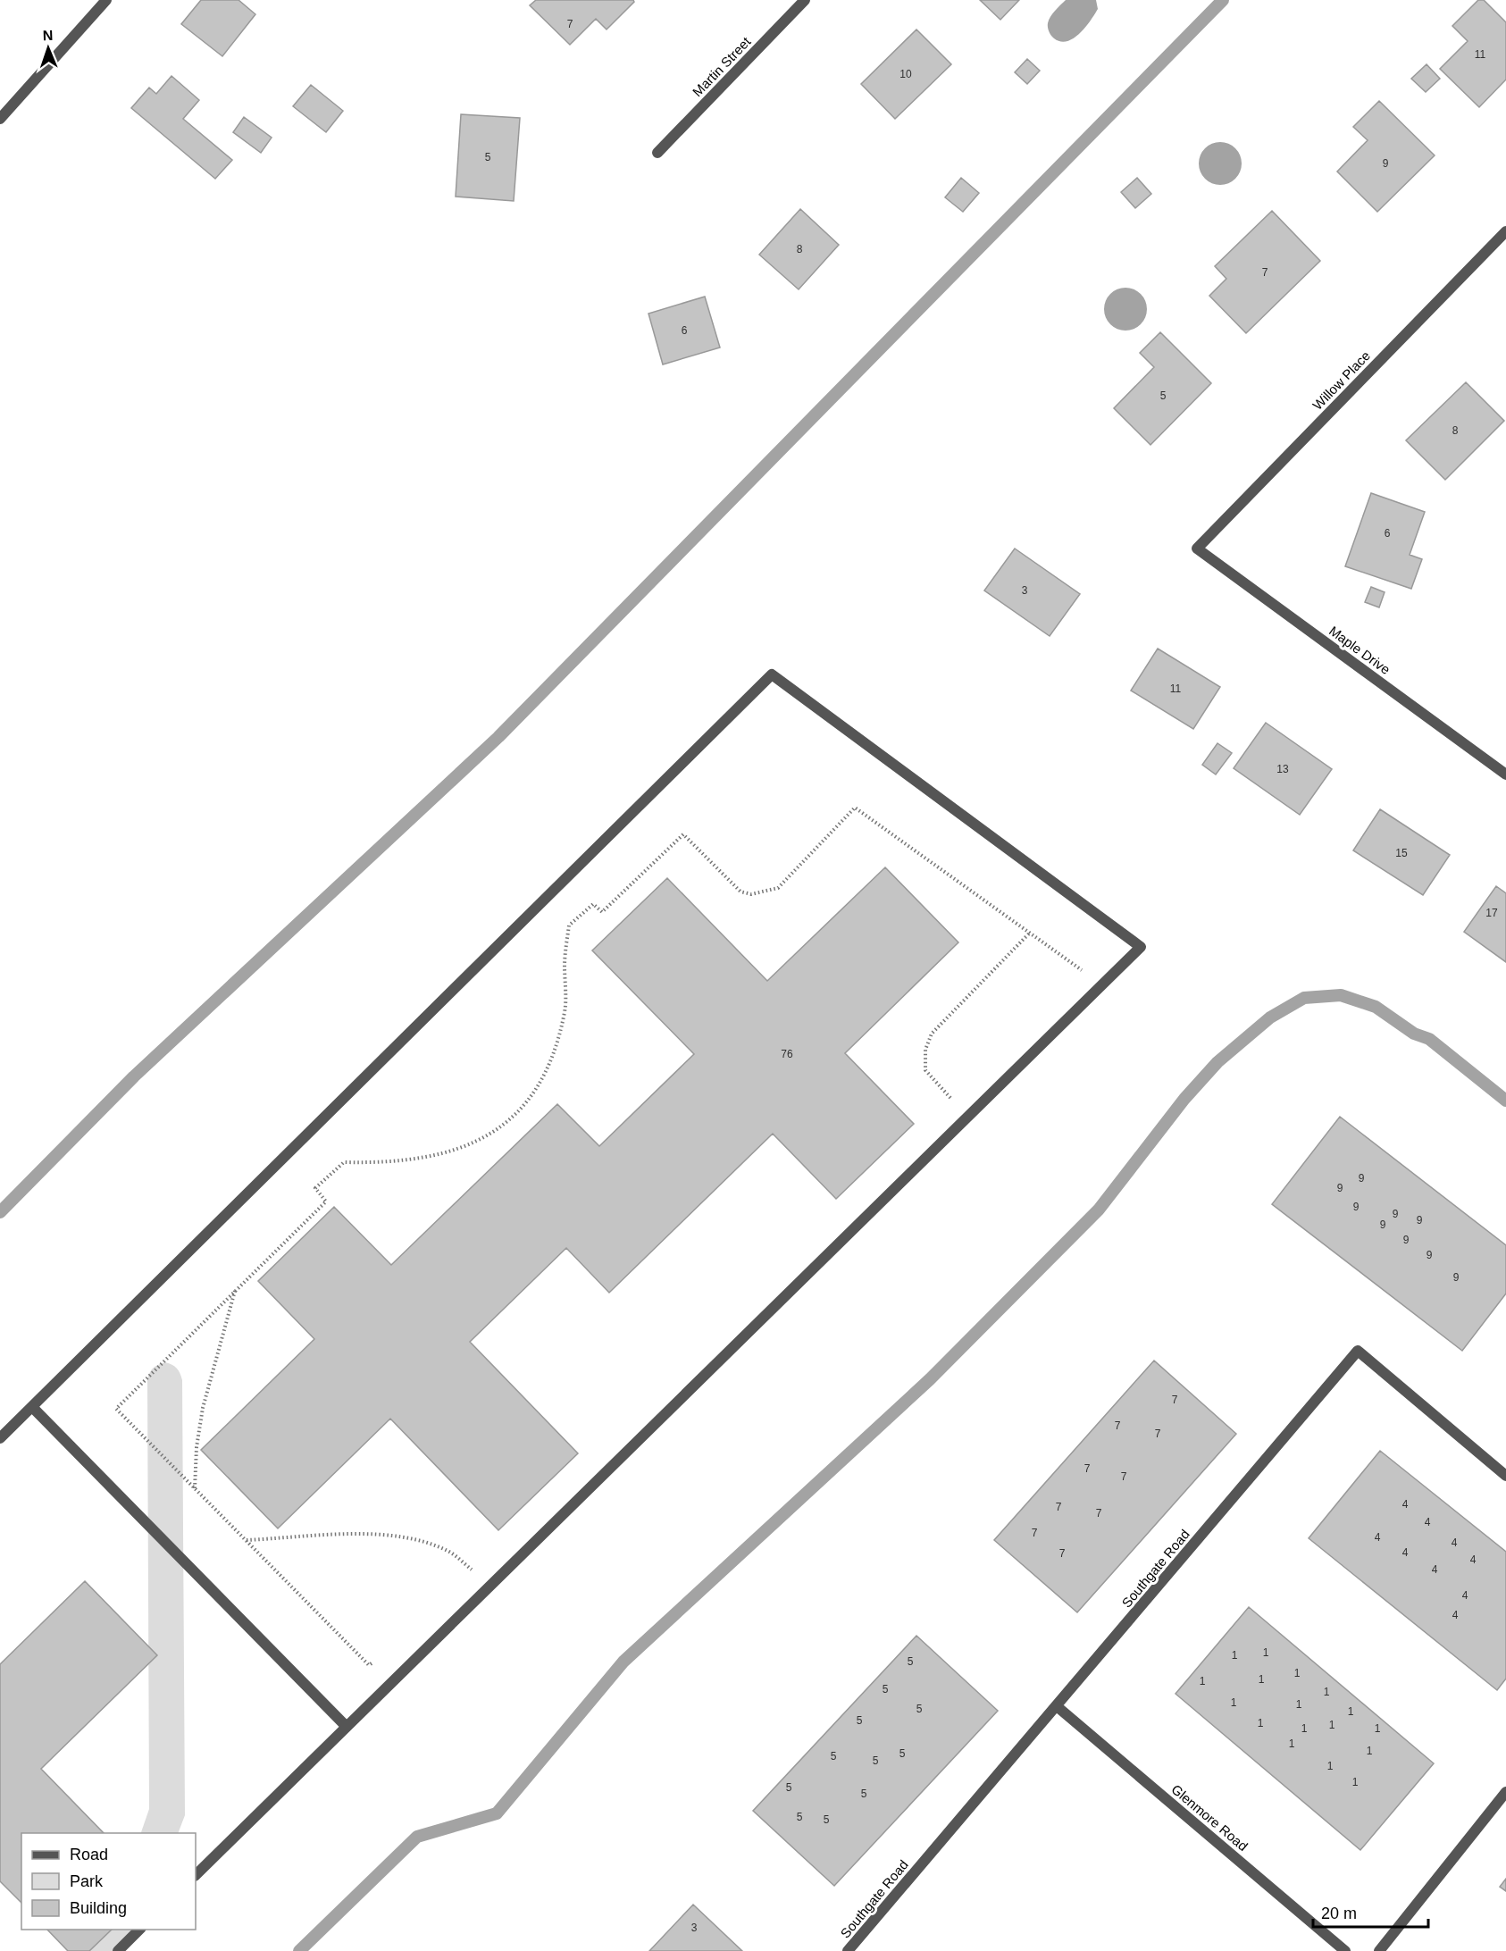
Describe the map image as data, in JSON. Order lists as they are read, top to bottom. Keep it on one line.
{"streets":{"street":["Martin Street","Willow Place","Maple Drive","Southgate Road","Glenmore Road"]},"crossings":[["Willow Place","Maple Drive"],["Southgate Road","Glenmore Road"]],"house_numbers":["7","11","10","5","9","8","7","6","5","8","6","3","11","13","15","17","76","9","9","9","9","9","9","9","9","9","7","7","7","7","7","4","7","7","4","7","4","4","4","7","4","4","4","4","1","1","5","1","1","1","5","1","1","1","5","1","5","1","1","1","1","1","1","5","5","5","1","1","5","5","5","5","3"],"legend":["Road","Park","Building"],"scale_bar":"20 m","north":"top"}
